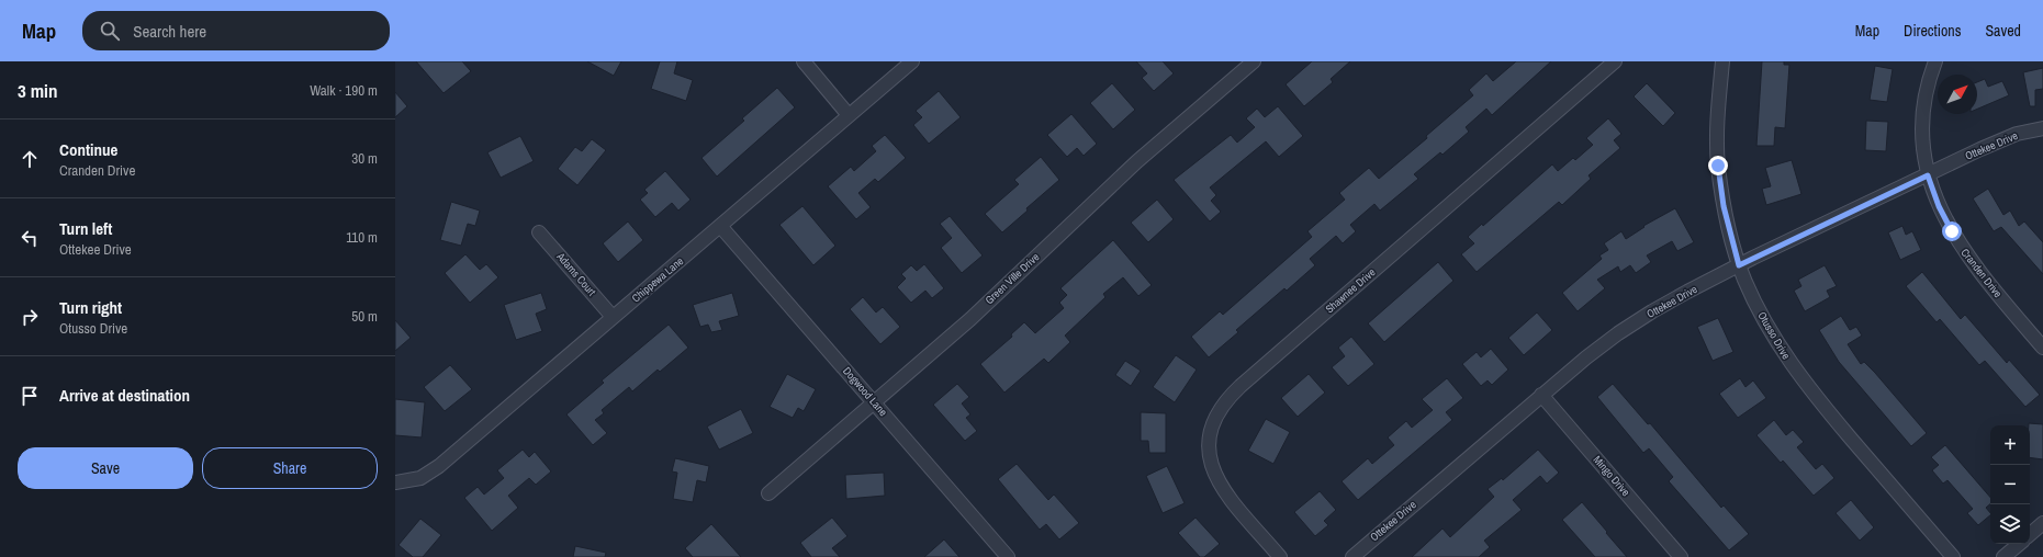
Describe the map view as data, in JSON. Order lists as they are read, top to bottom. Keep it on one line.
{"streets":{"street":["Ottekee Drive","Cranden Drive","Adams Court","Green Ville Drive","Chippewa Lane","Shawnee Drive","Otusso Drive","Dogwood Lane","Mingo Drive"]},"crossings":[["Ottekee Drive","Cranden Drive"],["Ottekee Drive","Otusso Drive"],["Ottekee Drive","Mingo Drive"],["Adams Court","Chippewa Lane"],["Green Ville Drive","Dogwood Lane"],["Chippewa Lane","Dogwood Lane"]],"north":"top right","page":{"header":"Map","search":"Search here","nav":["Map","Directions","Saved"],"heading":["3 min","Walk · 190 m"],"list":[["Continue","Cranden Drive","30 m"],["Turn left","Ottekee Drive","110 m"],["Turn right","Otusso Drive","50 m"],"Arrive at destination"],"map_buttons":["+","−"],"buttons":["Save","Share"]}}
